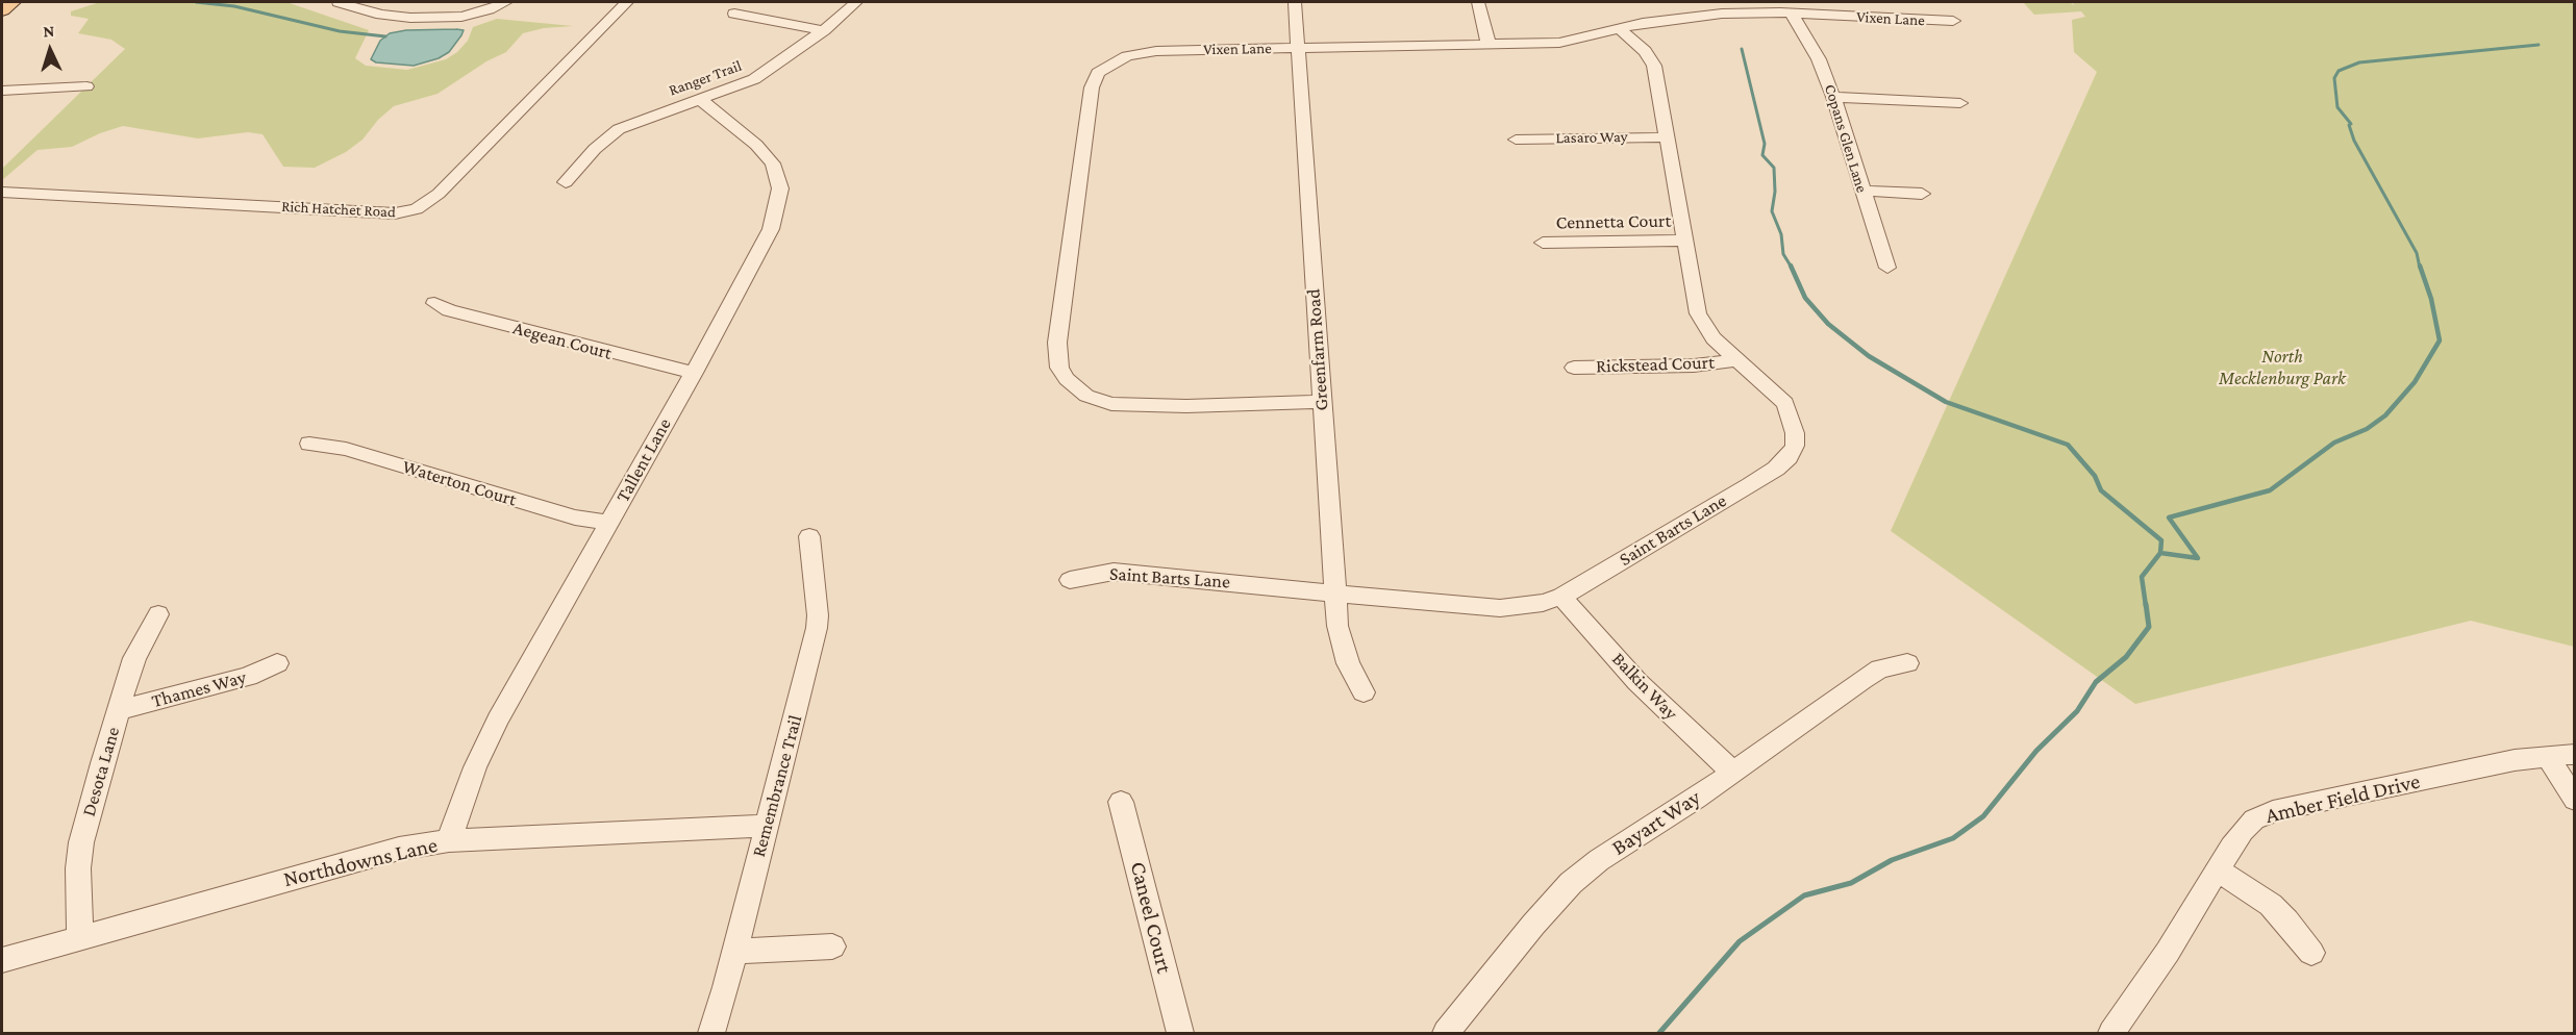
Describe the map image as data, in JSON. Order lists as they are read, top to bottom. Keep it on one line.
{"streets":{"street":["Vixen Lane","Ranger Trail","Lasaro Way","Copans Glen Lane","Rich Hatchet Road","Cennetta Court","Aegean Court","Greenfarm Road","Rickstead Court","Tallent Lane","Waterton Court","Saint Barts Lane","Balkin Way","Thames Way","Desota Lane","Remembrance Trail","Amber Field Drive","Bayart Way","Northdowns Lane","Caneel Court"]},"crossings":[["Vixen Lane","Copans Glen Lane"],["Vixen Lane","Greenfarm Road"],["Vixen Lane","Saint Barts Lane"],["Ranger Trail","Tallent Lane"],["Lasaro Way","Saint Barts Lane"],["Cennetta Court","Saint Barts Lane"],["Aegean Court","Tallent Lane"],["Greenfarm Road","Saint Barts Lane"],["Rickstead Court","Saint Barts Lane"],["Tallent Lane","Waterton Court"],["Tallent Lane","Northdowns Lane"],["Saint Barts Lane","Balkin Way"],["Balkin Way","Bayart Way"],["Thames Way","Desota Lane"],["Desota Lane","Northdowns Lane"],["Remembrance Trail","Northdowns Lane"]],"parks":["North Mecklenburg Park"],"north":"top"}
